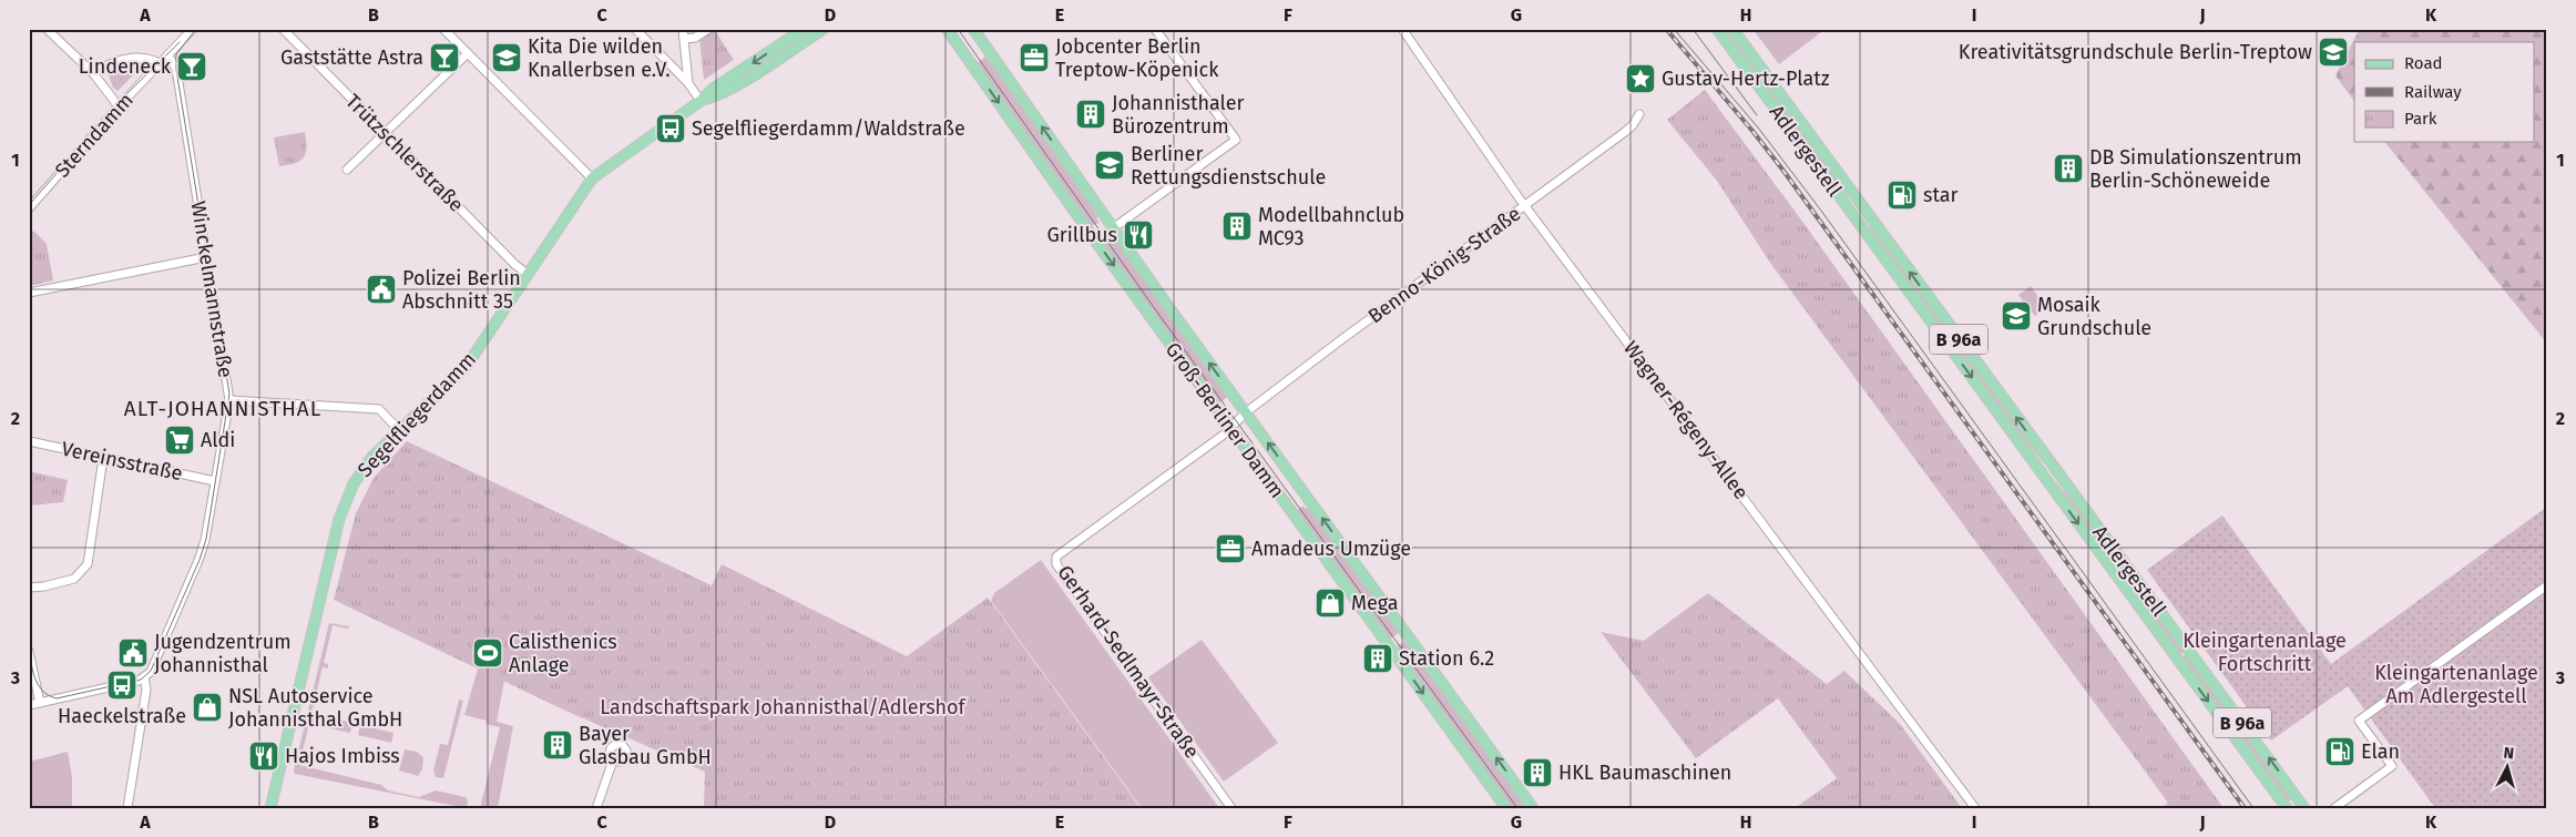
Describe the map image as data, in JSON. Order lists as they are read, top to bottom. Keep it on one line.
{"streets":{"main road":["Adlergestell","B 96a","Segelfliegerdamm","Groß-Berliner Damm"],"street":["Sterndamm","Trützschlerstraße","Benno-König-Straße","Winckelmannstraße","Wagner-Régeny-Allee","Vereinsstraße","Gerhard-Sedlmayr-Straße"]},"crossings":[["Sterndamm","Winckelmannstraße"],["Trützschlerstraße","Segelfliegerdamm"],["Benno-König-Straße","Groß-Berliner Damm"],["Benno-König-Straße","Wagner-Régeny-Allee"],["Benno-König-Straße","Gerhard-Sedlmayr-Straße"],["Winckelmannstraße","Vereinsstraße"],["Groß-Berliner Damm","Gerhard-Sedlmayr-Straße"]],"districts":["ALT-JOHANNISTHAL"],"parks":["Kleingartenanlage Fortschritt","Kleingartenanlage Am Adlergestell","Landschaftspark Johannisthal/Adlershof"],"places":{"school or university":["Kreativitätsgrundschule Berlin-Treptow","Kita Die wilden Knallerbsen e.V.","Berliner Rettungsdienstschule","Mosaik Grundschule"],"bar":["Gaststätte Astra","Lindeneck"],"office":["Jobcenter Berlin Treptow-Köpenick","Amadeus Umzüge"],"place":["Gustav-Hertz-Platz"],"building":["Johannisthaler Bürozentrum","DB Simulationszentrum Berlin-Schöneweide","Modellbahnclub MC93","Station 6.2","Bayer Glasbau GmbH","HKL Baumaschinen"],"bus stop":["Segelfliegerdamm/Waldstraße","Haeckelstraße"],"fuel station":["star","Elan"],"restaurant":["Grillbus","Hajos Imbiss"],"public building":["Polizei Berlin Abschnitt 35","Jugendzentrum Johannisthal"],"supermarket":["Aldi"],"shop":["Mega","NSL Autoservice Johannisthal GmbH"],"sports":["Calisthenics Anlage"]},"legend":["Road","Railway","Park"],"north":"top","grid":{"columns":["A","B","C","D","E","F","G","H","I","J","K"],"rows":["1","2","3"]}}
